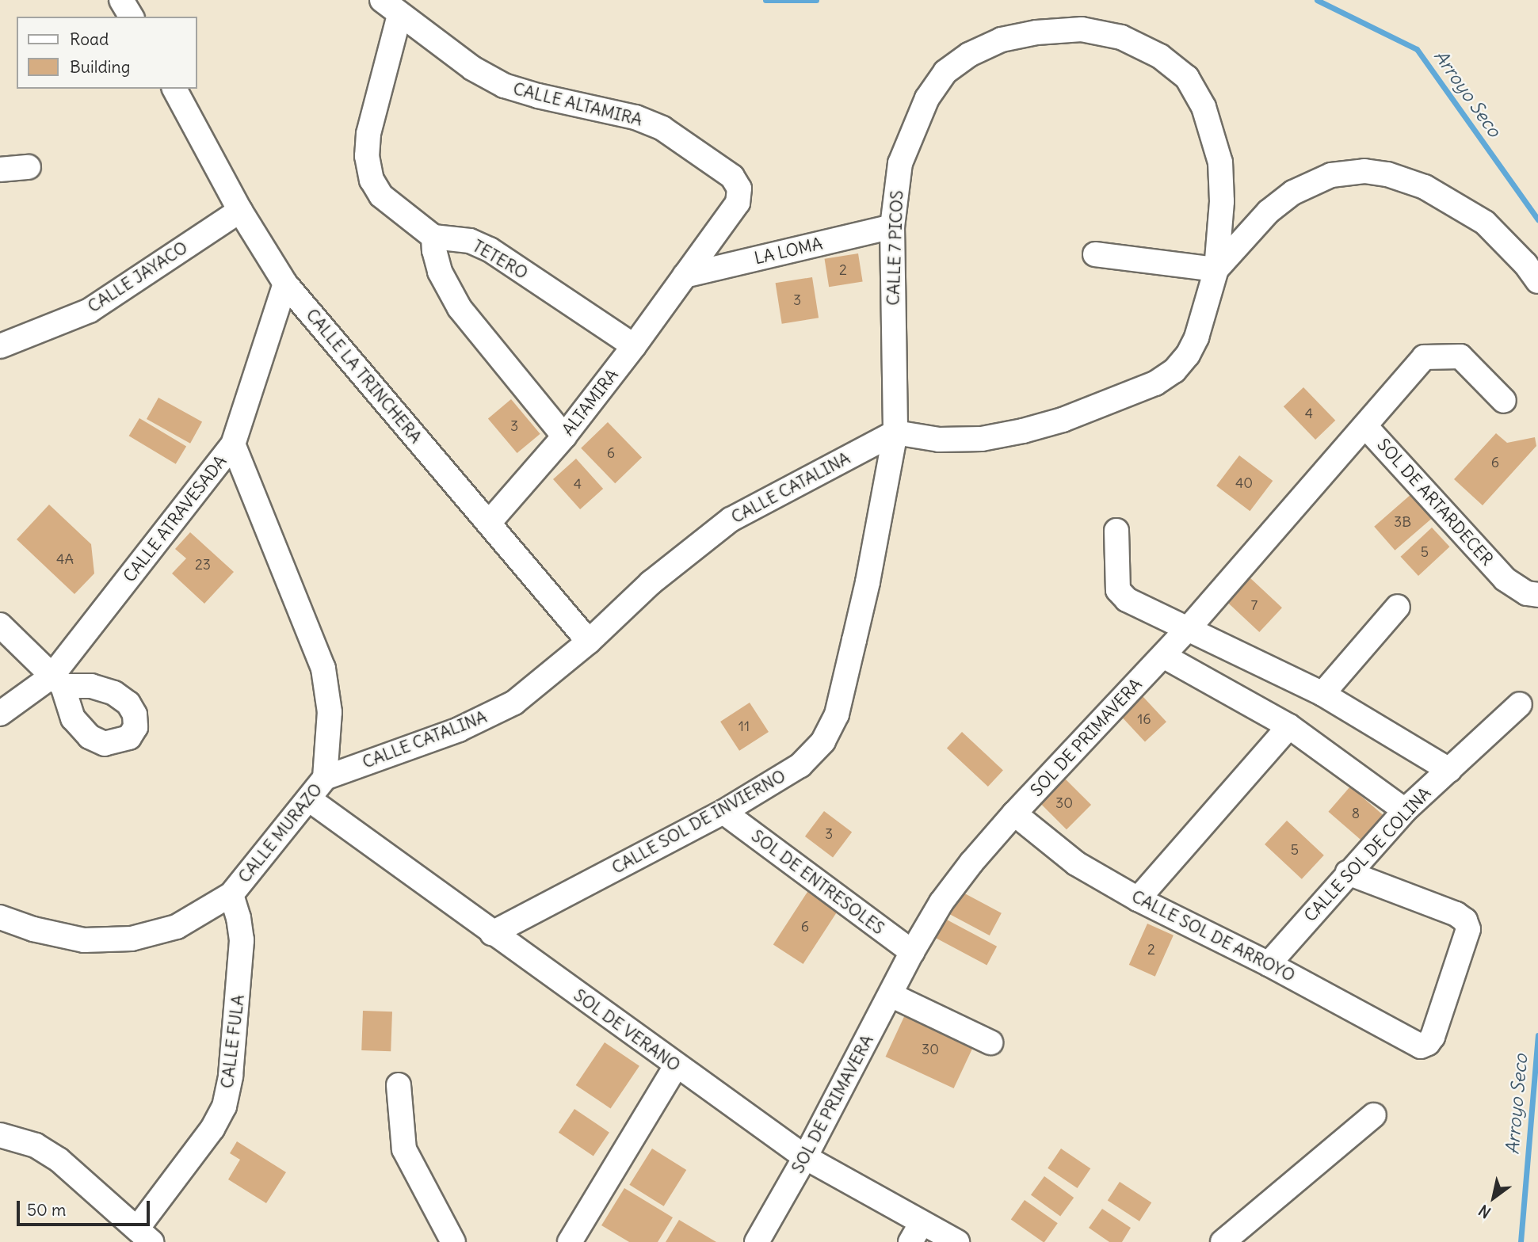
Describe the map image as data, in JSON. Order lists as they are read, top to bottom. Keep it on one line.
{"streets":{"street":["CALLE ALTAMIRA","CALLE 7 PICOS","LA LOMA","TETERO","CALLE JAYACO","CALLE LA TRINCHERA","ALTAMIRA","CALLE CATALINA","SOL DE ARTARDECER","CALLE ATRAVESADA","SOL DE PRIMAVERA","CALLE SOL DE INVIERNO","CALLE MURAZO","CALLE SOL DE COLINA","SOL DE ENTRESOLES","CALLE SOL DE ARROYO","SOL DE VERANO","CALLE FULA"]},"crossings":[["CALLE ALTAMIRA","LA LOMA"],["CALLE ALTAMIRA","TETERO"],["CALLE ALTAMIRA","ALTAMIRA"],["CALLE 7 PICOS","LA LOMA"],["CALLE 7 PICOS","CALLE CATALINA"],["CALLE 7 PICOS","CALLE SOL DE INVIERNO"],["LA LOMA","ALTAMIRA"],["TETERO","ALTAMIRA"],["CALLE JAYACO","CALLE LA TRINCHERA"],["CALLE LA TRINCHERA","ALTAMIRA"],["CALLE LA TRINCHERA","CALLE CATALINA"],["CALLE LA TRINCHERA","CALLE ATRAVESADA"],["CALLE CATALINA","CALLE SOL DE INVIERNO"],["CALLE CATALINA","CALLE MURAZO"],["SOL DE ARTARDECER","SOL DE PRIMAVERA"],["CALLE ATRAVESADA","CALLE MURAZO"],["SOL DE PRIMAVERA","SOL DE ENTRESOLES"],["SOL DE PRIMAVERA","CALLE SOL DE ARROYO"],["SOL DE PRIMAVERA","SOL DE VERANO"],["CALLE SOL DE INVIERNO","SOL DE ENTRESOLES"],["CALLE SOL DE INVIERNO","SOL DE VERANO"],["CALLE MURAZO","SOL DE VERANO"],["CALLE MURAZO","CALLE FULA"],["CALLE SOL DE COLINA","CALLE SOL DE ARROYO"]],"water":["Arroyo Seco"],"house_numbers":["2","3","4","3","6","6","40","4","3B","5","4A","23","7","16","11","30","8","3","5","6","2","30"],"legend":["Road","Building"],"scale_bar":"50 m","north":"bottom left"}
